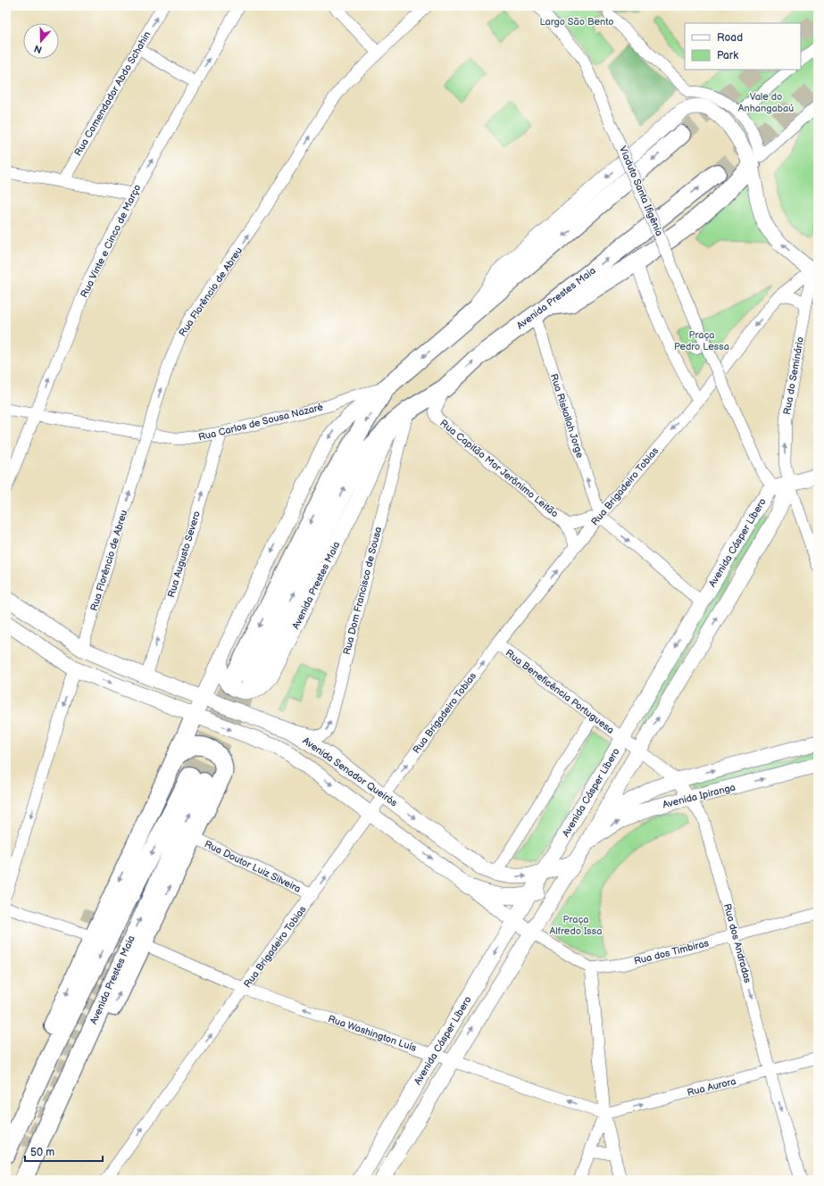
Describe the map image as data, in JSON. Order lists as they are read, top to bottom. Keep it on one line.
{"streets":{"highway":["Avenida Prestes Maia"],"main road":["Avenida Cásper Líbero","Avenida Senador Queirós","Avenida Ipiranga"],"street":["Rua Comendador Abdo Schahin","Viaduto Santa Ifigênia","Rua Vinte e Cinco de Março","Rua Florêncio de Abreu","Rua do Seminário","Rua Riskallah Jorge","Rua Carlos de Sousa Nazaré","Rua Capitão Mor Jerônimo Leitão","Rua Brigadeiro Tobias","Rua Augusto Severo","Rua Dom Francisco de Sousa","Rua Beneficência Portuguesa","Rua Doutor Luiz Silveira","Rua dos Andradas","Rua dos Timbiras","Rua Washington Luís","Rua Aurora"]},"crossings":[["Viaduto Santa Ifigênia","Avenida Cásper Líbero"],["Rua Vinte e Cinco de Março","Rua Carlos de Sousa Nazaré"],["Rua Florêncio de Abreu","Avenida Senador Queirós"],["Avenida Prestes Maia","Rua Riskallah Jorge"],["Avenida Prestes Maia","Rua Carlos de Sousa Nazaré"],["Avenida Prestes Maia","Rua Capitão Mor Jerônimo Leitão"],["Avenida Prestes Maia","Rua Dom Francisco de Sousa"],["Avenida Prestes Maia","Avenida Senador Queirós"],["Rua do Seminário","Rua Brigadeiro Tobias"],["Rua do Seminário","Avenida Cásper Líbero"],["Rua Riskallah Jorge","Rua Brigadeiro Tobias"],["Rua Carlos de Sousa Nazaré","Rua Augusto Severo"],["Rua Capitão Mor Jerônimo Leitão","Rua Brigadeiro Tobias"],["Rua Brigadeiro Tobias","Rua Beneficência Portuguesa"],["Rua Brigadeiro Tobias","Avenida Senador Queirós"],["Rua Brigadeiro Tobias","Rua Doutor Luiz Silveira"],["Rua Brigadeiro Tobias","Rua Washington Luís"],["Avenida Cásper Líbero","Rua Beneficência Portuguesa"],["Avenida Cásper Líbero","Avenida Senador Queirós"],["Avenida Cásper Líbero","Avenida Ipiranga"],["Avenida Cásper Líbero","Rua dos Andradas"],["Avenida Cásper Líbero","Rua Washington Luís"],["Rua Augusto Severo","Avenida Senador Queirós"],["Rua Dom Francisco de Sousa","Avenida Senador Queirós"],["Rua Beneficência Portuguesa","Rua dos Andradas"],["Avenida Ipiranga","Rua dos Andradas"],["Rua dos Andradas","Rua dos Timbiras"],["Rua dos Andradas","Rua Aurora"],["Rua Washington Luís","Rua Aurora"]],"one_way":["Rua Vinte e Cinco de Março","Rua Florêncio de Abreu","Rua do Seminário","Rua Riskallah Jorge","Rua Augusto Severo","Rua Dom Francisco de Sousa","Avenida Ipiranga","Rua dos Andradas","Rua Washington Luís","Rua Aurora"],"parks":["Largo São Bento","Vale do Anhangabaú","Praça Pedro Lessa","Praça Alfredo Issa"],"legend":["Road","Park"],"scale_bar":"50 m","north":"bottom"}
